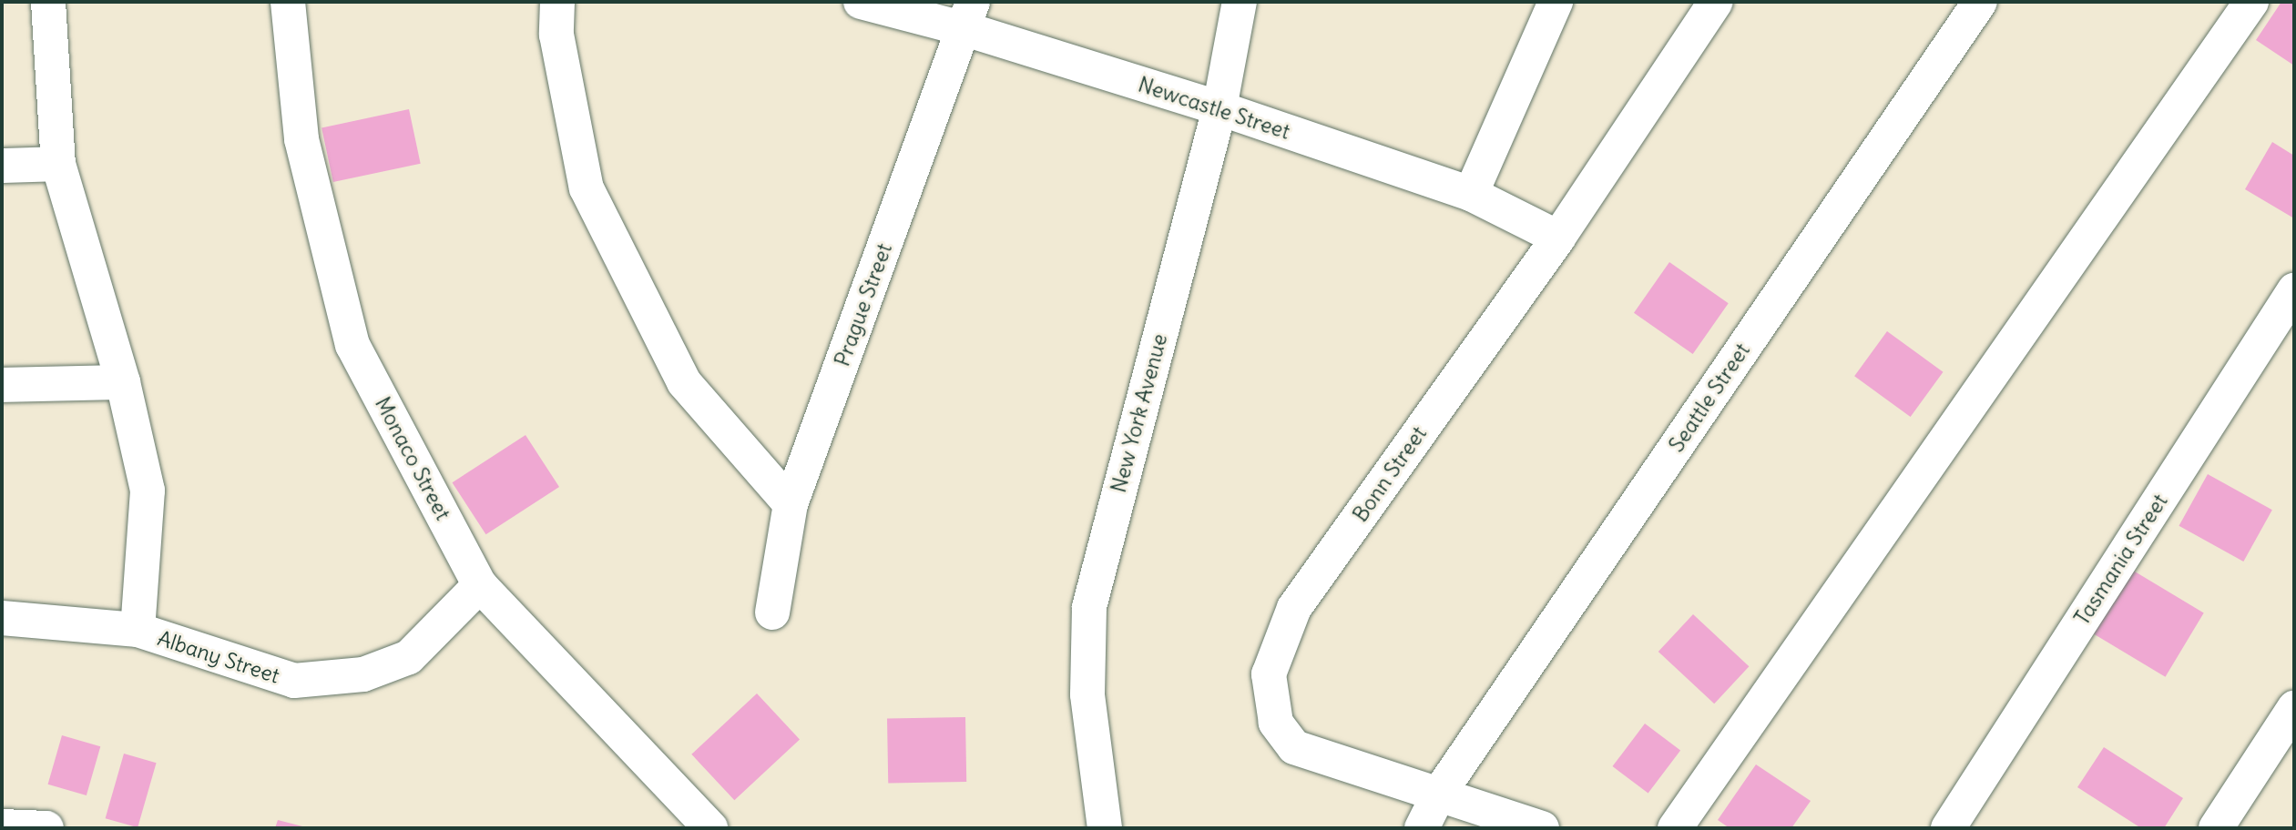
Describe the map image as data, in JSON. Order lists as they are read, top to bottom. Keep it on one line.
{"streets":{"street":["Newcastle Street","Prague Street","Seattle Street","New York Avenue","Monaco Street","Bonn Street","Tasmania Street","Albany Street"]},"crossings":[["Newcastle Street","Prague Street"],["Newcastle Street","New York Avenue"],["Newcastle Street","Bonn Street"],["Seattle Street","Bonn Street"],["Monaco Street","Albany Street"]]}
